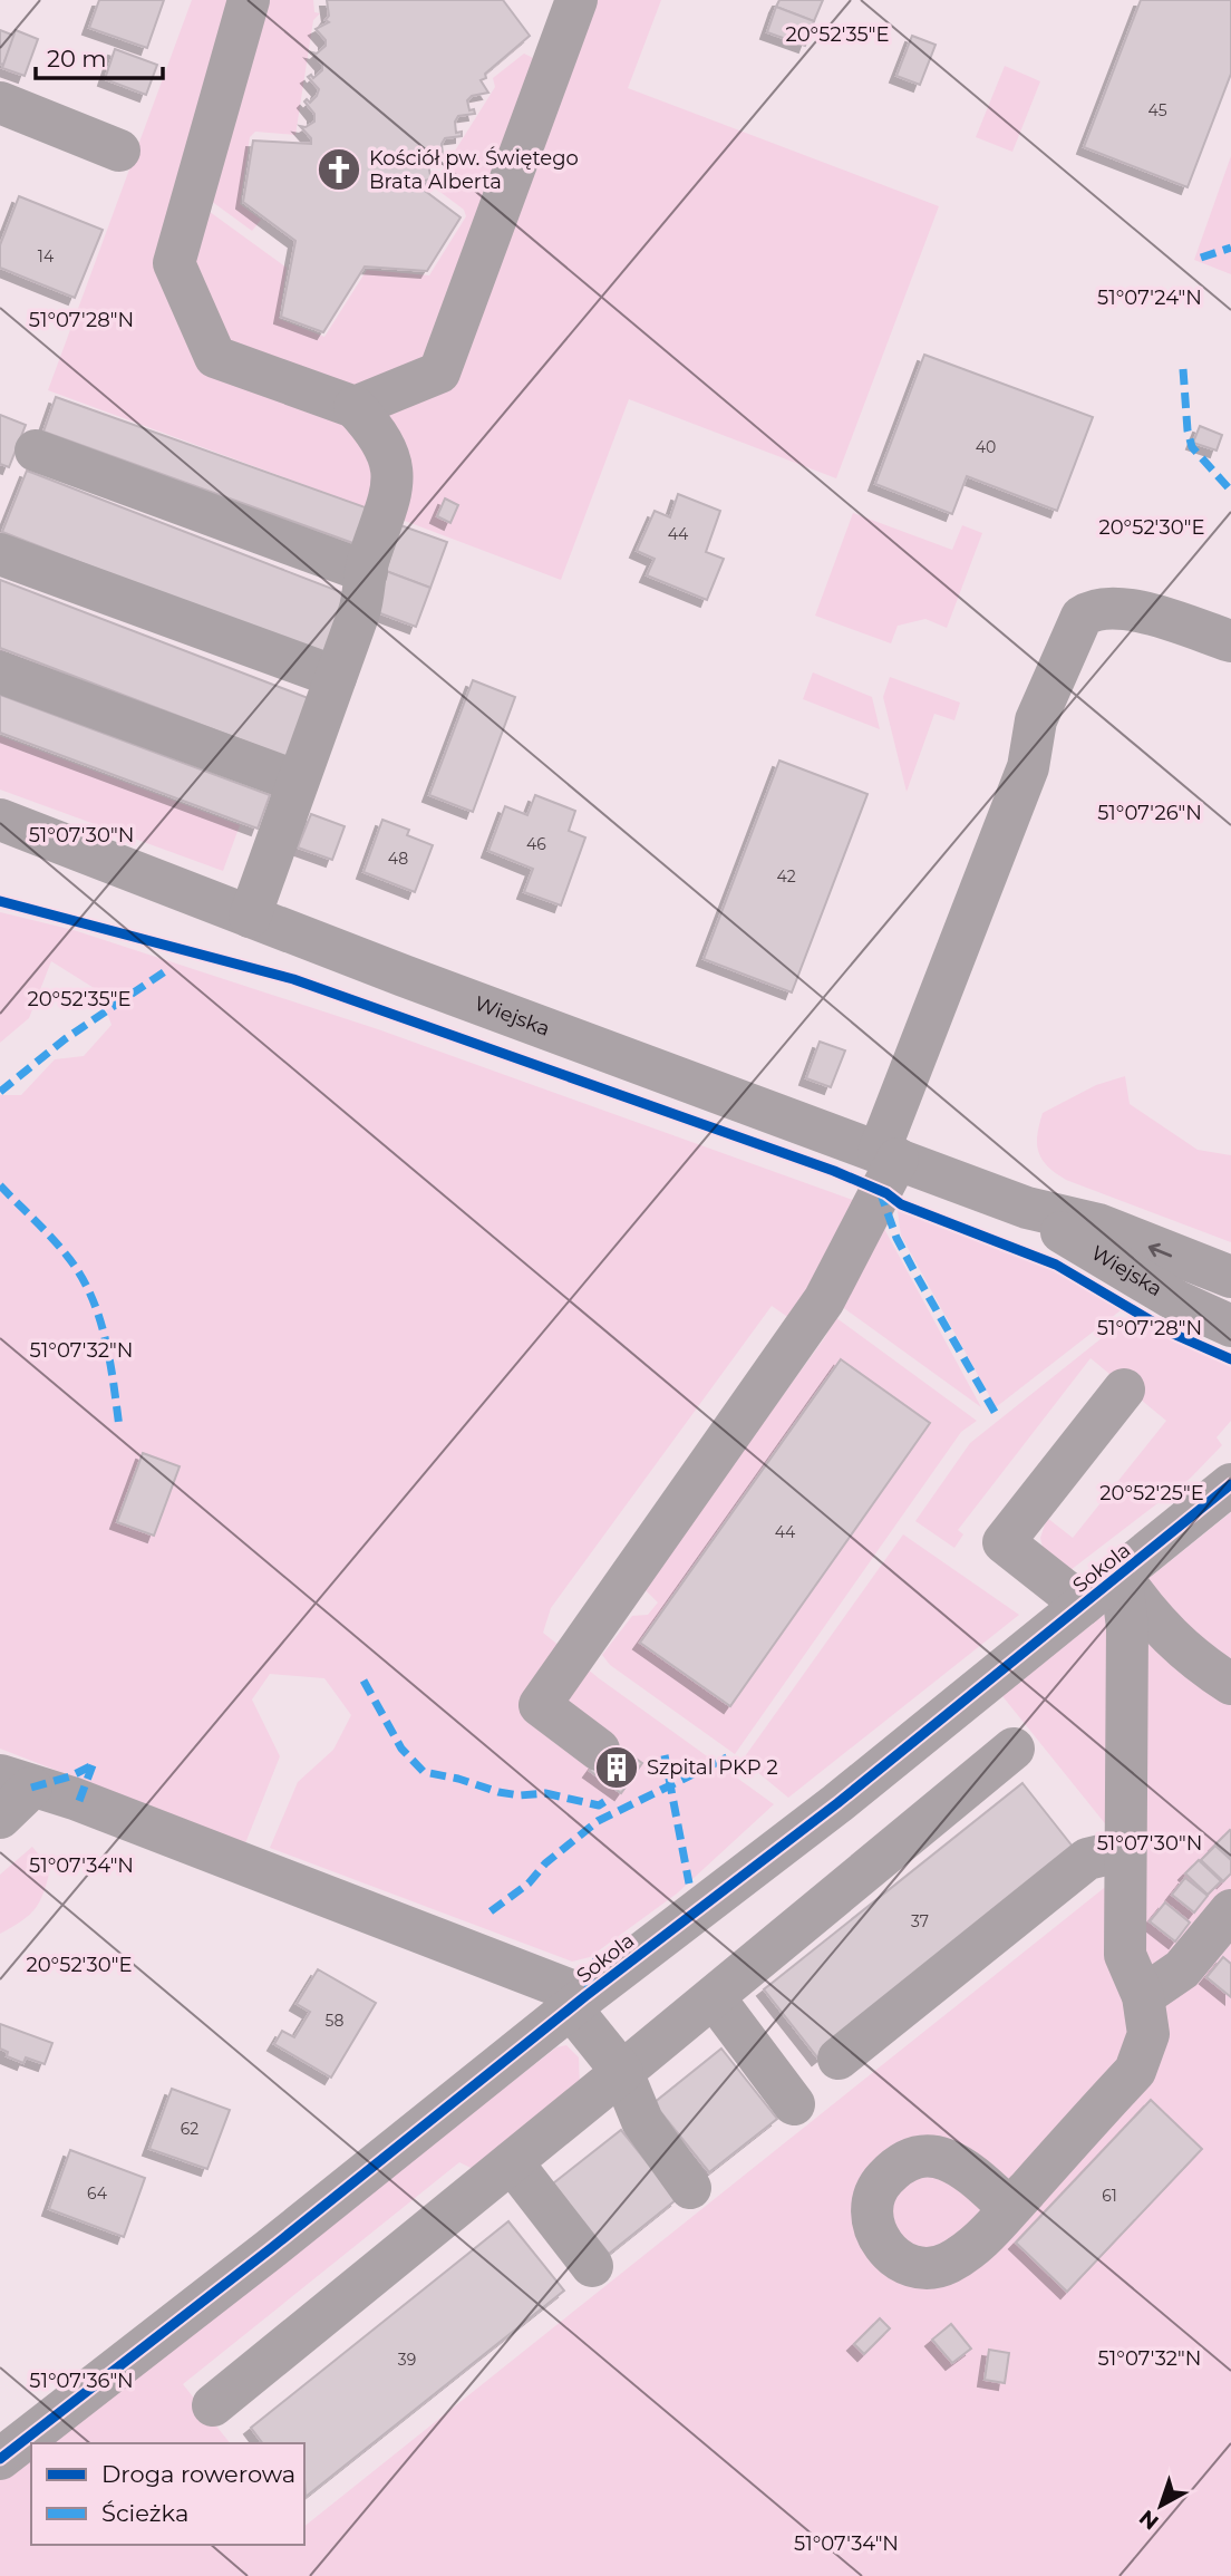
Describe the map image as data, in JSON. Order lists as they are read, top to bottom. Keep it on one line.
{"streets":{"street":["Wiejska","Sokola"]},"places":{"church":["Kościół pw. Świętego Brata Alberta"],"building":["Szpital PKP 2"]},"house_numbers":["45","14","40","44","46","48","42","44","37","58","62","64","61","39"],"legend":["Droga rowerowa","Ścieżka"],"scale_bar":"20 m","north":"bottom left","coordinates":["20°52'35\"E","51°07'24\"N","51°07'28\"N","20°52'30\"E","51°07'26\"N","51°07'30\"N","51°07'32\"N","20°52'25\"E","51°07'34\"N","51°07'36\"N"]}
